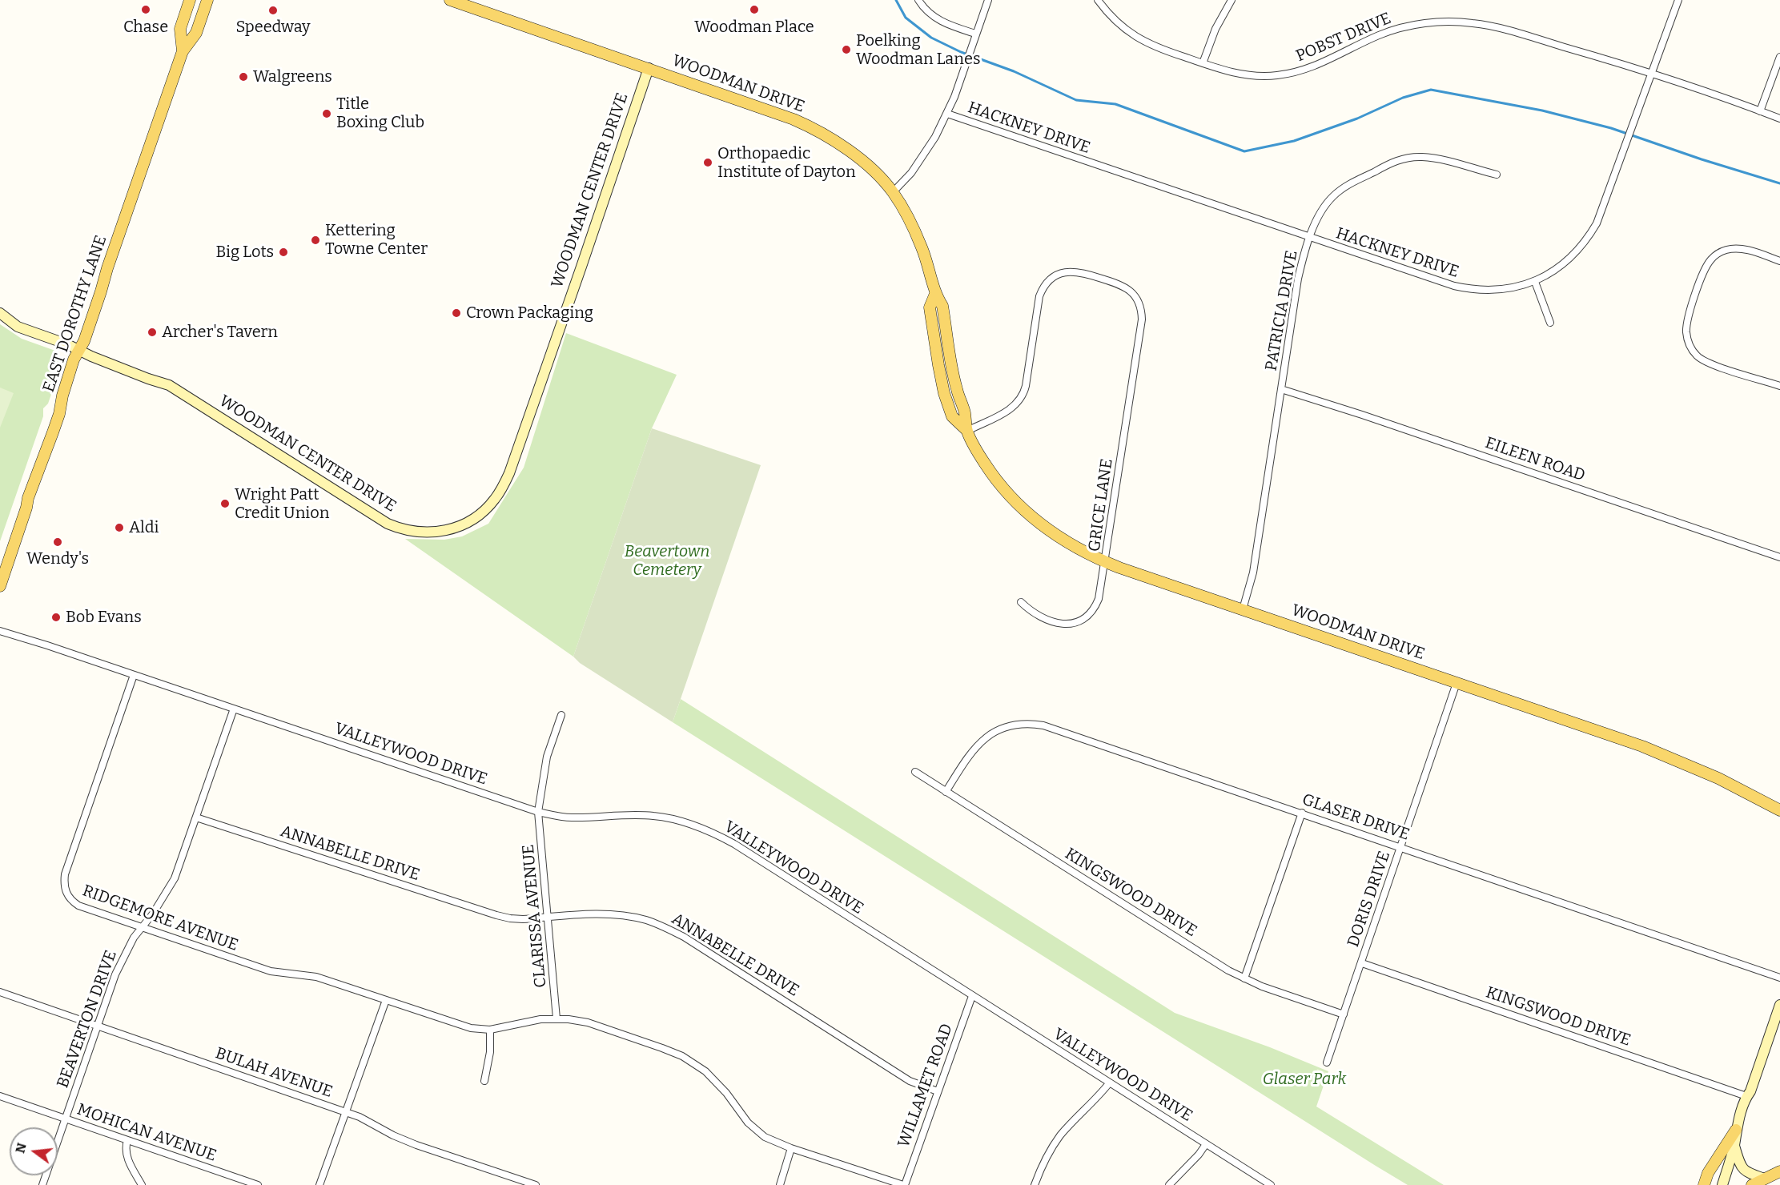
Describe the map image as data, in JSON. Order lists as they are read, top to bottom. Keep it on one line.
{"streets":{"main road":["WOODMAN DRIVE","EAST DOROTHY LANE"],"street":["POBST DRIVE","HACKNEY DRIVE","WOODMAN CENTER DRIVE","PATRICIA DRIVE","EILEEN ROAD","GRICE LANE","VALLEYWOOD DRIVE","GLASER DRIVE","ANNABELLE DRIVE","KINGSWOOD DRIVE","DORIS DRIVE","CLARISSA AVENUE","RIDGEMORE AVENUE","BEAVERTON DRIVE","BULAH AVENUE","WILLAMET ROAD","MOHICAN AVENUE"]},"crossings":[["POBST DRIVE","HACKNEY DRIVE"],["WOODMAN DRIVE","WOODMAN CENTER DRIVE"],["WOODMAN DRIVE","PATRICIA DRIVE"],["WOODMAN DRIVE","GRICE LANE"],["WOODMAN DRIVE","DORIS DRIVE"],["HACKNEY DRIVE","PATRICIA DRIVE"],["WOODMAN CENTER DRIVE","EAST DOROTHY LANE"],["PATRICIA DRIVE","EILEEN ROAD"],["VALLEYWOOD DRIVE","CLARISSA AVENUE"],["VALLEYWOOD DRIVE","RIDGEMORE AVENUE"],["VALLEYWOOD DRIVE","BEAVERTON DRIVE"],["VALLEYWOOD DRIVE","WILLAMET ROAD"],["GLASER DRIVE","KINGSWOOD DRIVE"],["GLASER DRIVE","DORIS DRIVE"],["ANNABELLE DRIVE","CLARISSA AVENUE"],["ANNABELLE DRIVE","BEAVERTON DRIVE"],["ANNABELLE DRIVE","WILLAMET ROAD"],["KINGSWOOD DRIVE","DORIS DRIVE"],["CLARISSA AVENUE","RIDGEMORE AVENUE"],["RIDGEMORE AVENUE","BEAVERTON DRIVE"],["RIDGEMORE AVENUE","WILLAMET ROAD"],["BEAVERTON DRIVE","BULAH AVENUE"],["BEAVERTON DRIVE","MOHICAN AVENUE"]],"parks":["Beavertown Cemetery","Glaser Park"],"places":["Chase","Woodman Place","Speedway","Poelking Woodman Lanes","Walgreens","Title Boxing Club","Orthopaedic Institute of Dayton","Kettering Towne Center","Big Lots","Crown Packaging","Archer's Tavern","Wright Patt Credit Union","Aldi","Wendy's","Bob Evans"],"north":"left"}
